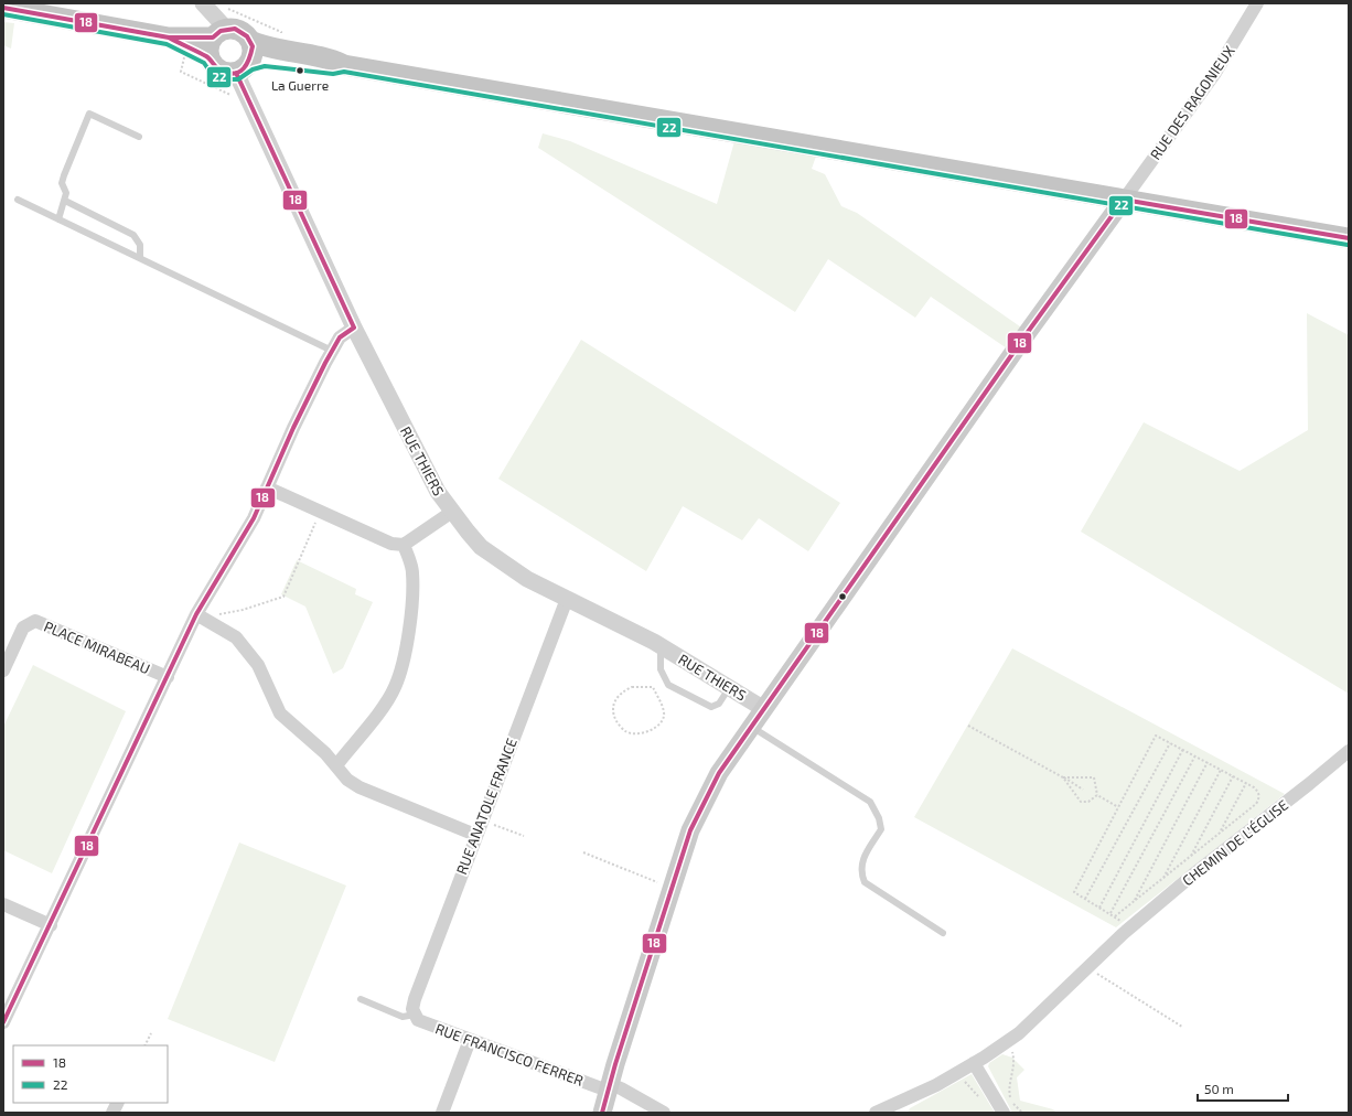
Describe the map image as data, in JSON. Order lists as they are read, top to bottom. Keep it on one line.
{"streets":{"street":["RUE DES RAGONIEUX","RUE THIERS","PLACE MIRABEAU","RUE ANATOLE FRANCE","CHEMIN DE L'ÉGLISE","RUE FRANCISCO FERRER"]},"crossings":[["RUE THIERS","RUE ANATOLE FRANCE"],["RUE ANATOLE FRANCE","RUE FRANCISCO FERRER"]],"places":["La Guerre"],"lines":["transit line 18","transit line 22"],"legend":["18","22"],"scale_bar":"50 m"}
